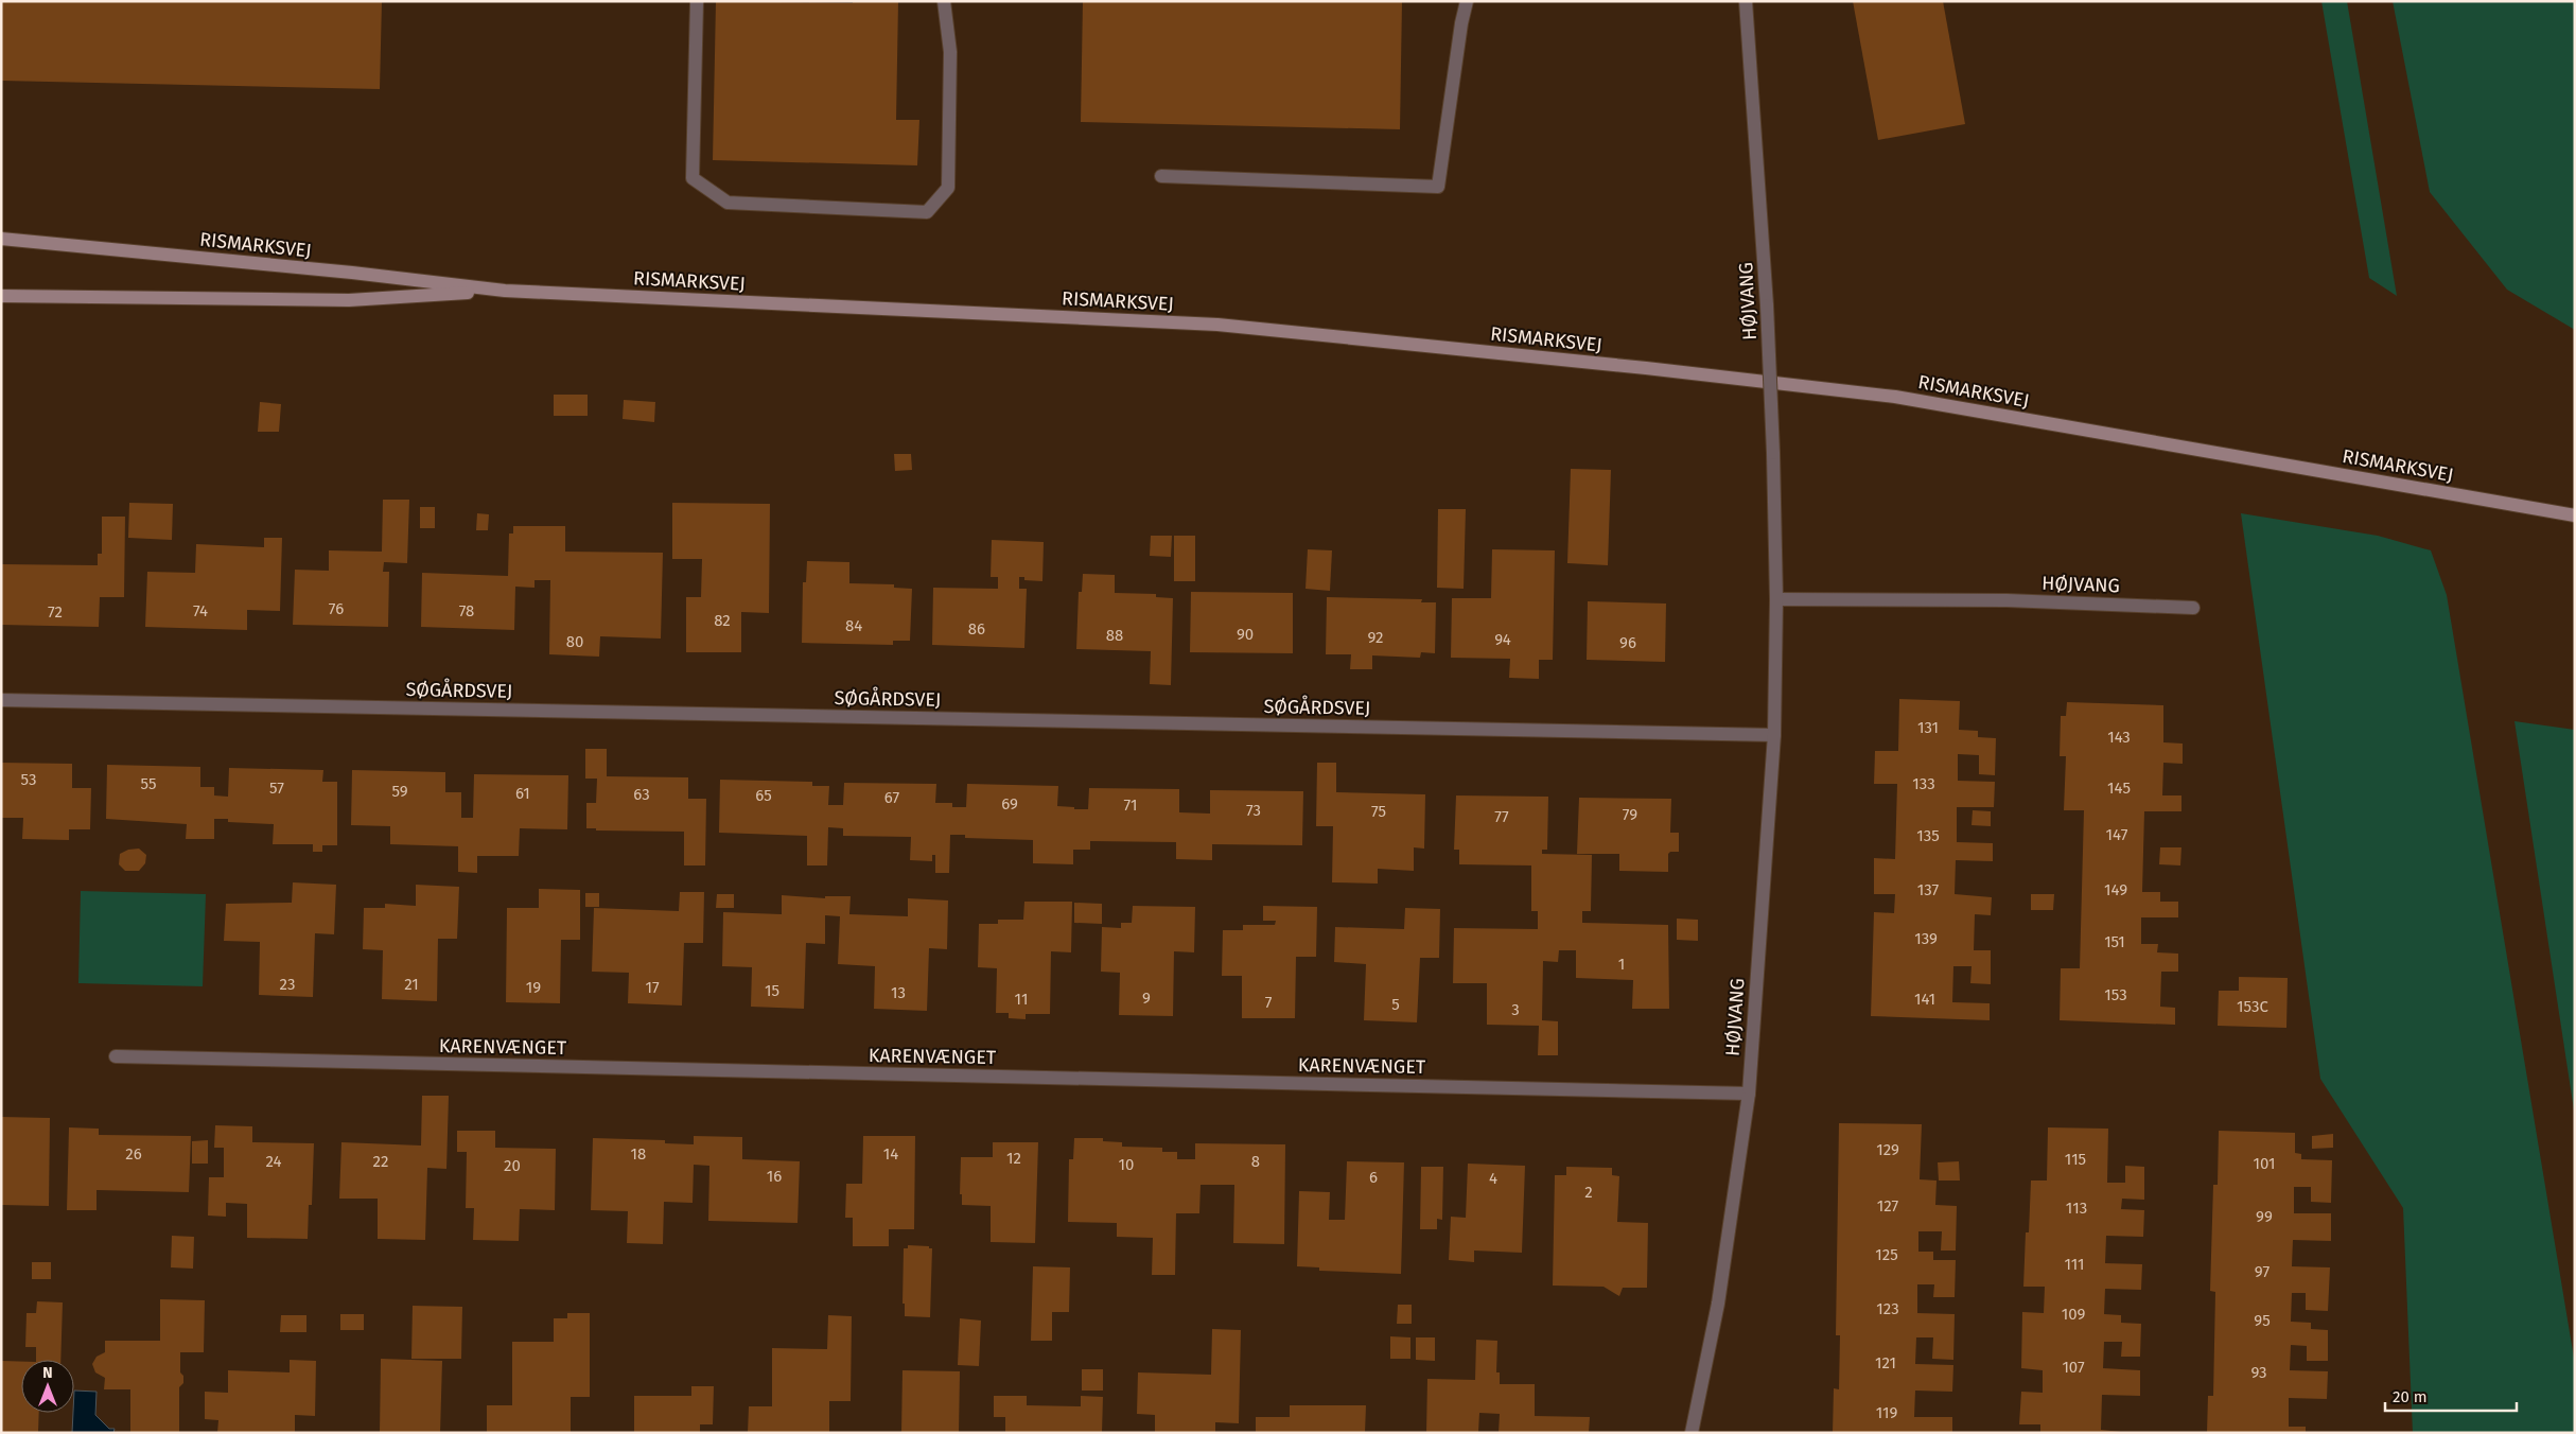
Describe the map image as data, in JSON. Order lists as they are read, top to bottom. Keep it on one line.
{"streets":{"main road":["RISMARKSVEJ"],"street":["HØJVANG","SØGÅRDSVEJ","KARENVÆNGET"]},"crossings":[["HØJVANG","SØGÅRDSVEJ"],["HØJVANG","KARENVÆNGET"]],"house_numbers":["76","74","78","72","82","84","86","90","88","92","94","80","96","131","143","53","55","133","57","145","59","61","63","65","67","69","71","73","75","79","77","147","135","137","149","139","151","1","23","21","19","17","15","13","153","9","11","141","7","5","153C","3","129","26","18","14","12","115","24","22","8","101","10","20","16","6","4","2","127","113","99","125","111","97","123","109","95","121","107","93","119"],"scale_bar":"20 m","north":"top"}
